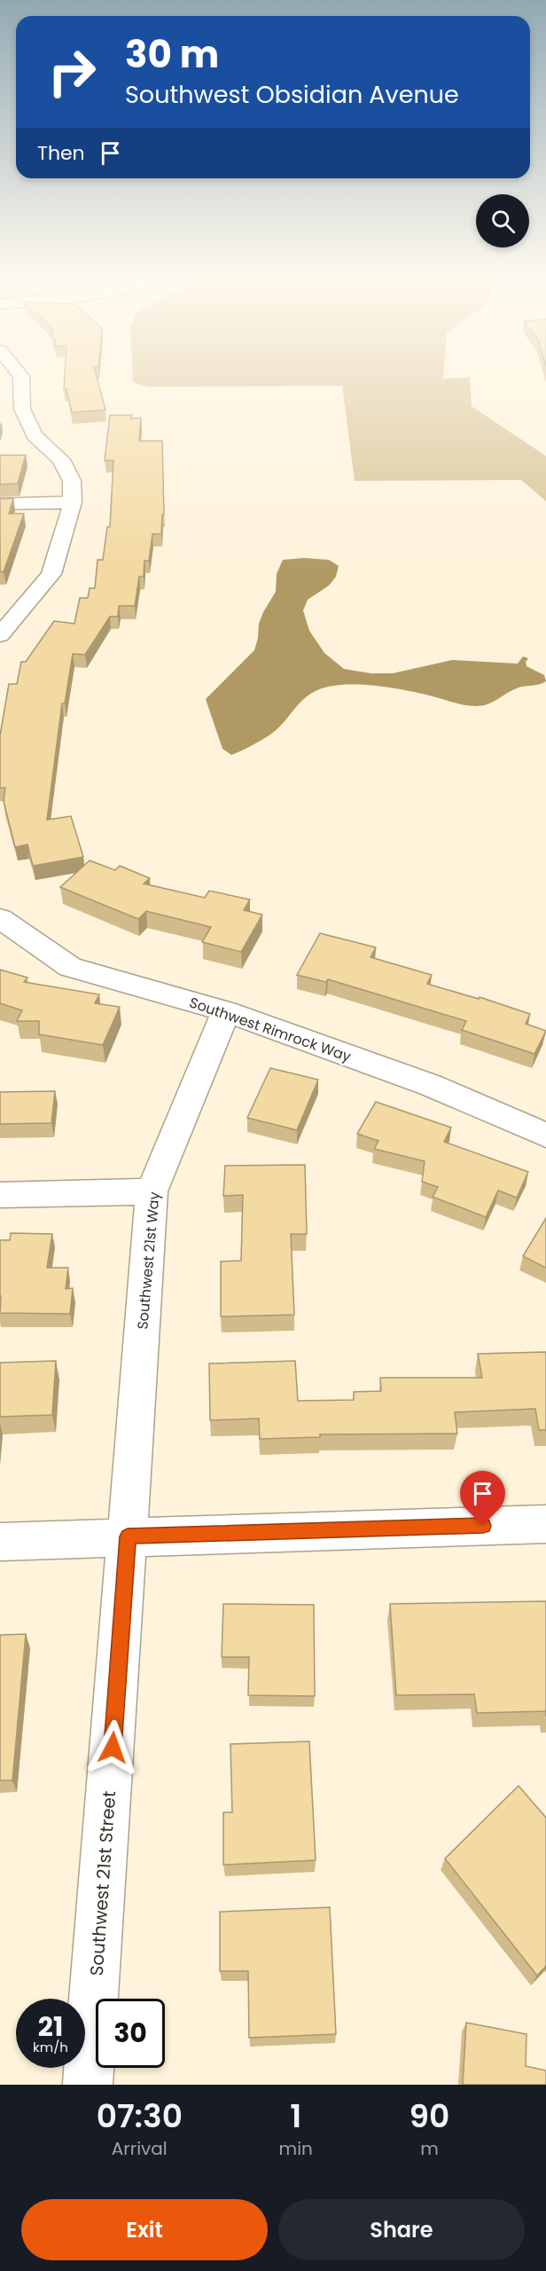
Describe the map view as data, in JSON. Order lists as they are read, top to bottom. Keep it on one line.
{"streets":{"street":["Southwest Rimrock Way","Southwest 21st Way","Southwest 21st Street"]},"crossings":[["Southwest Rimrock Way","Southwest 21st Way"],["Southwest 21st Way","Southwest 21st Street"]],"page":{"turn":["30 m","Southwest Obsidian Avenue"],"then":"Then","speed":"21 km/h","limit":"30","eta":["07:30","Arrival","1","min","90","m"],"buttons":["Exit","Share"]}}
